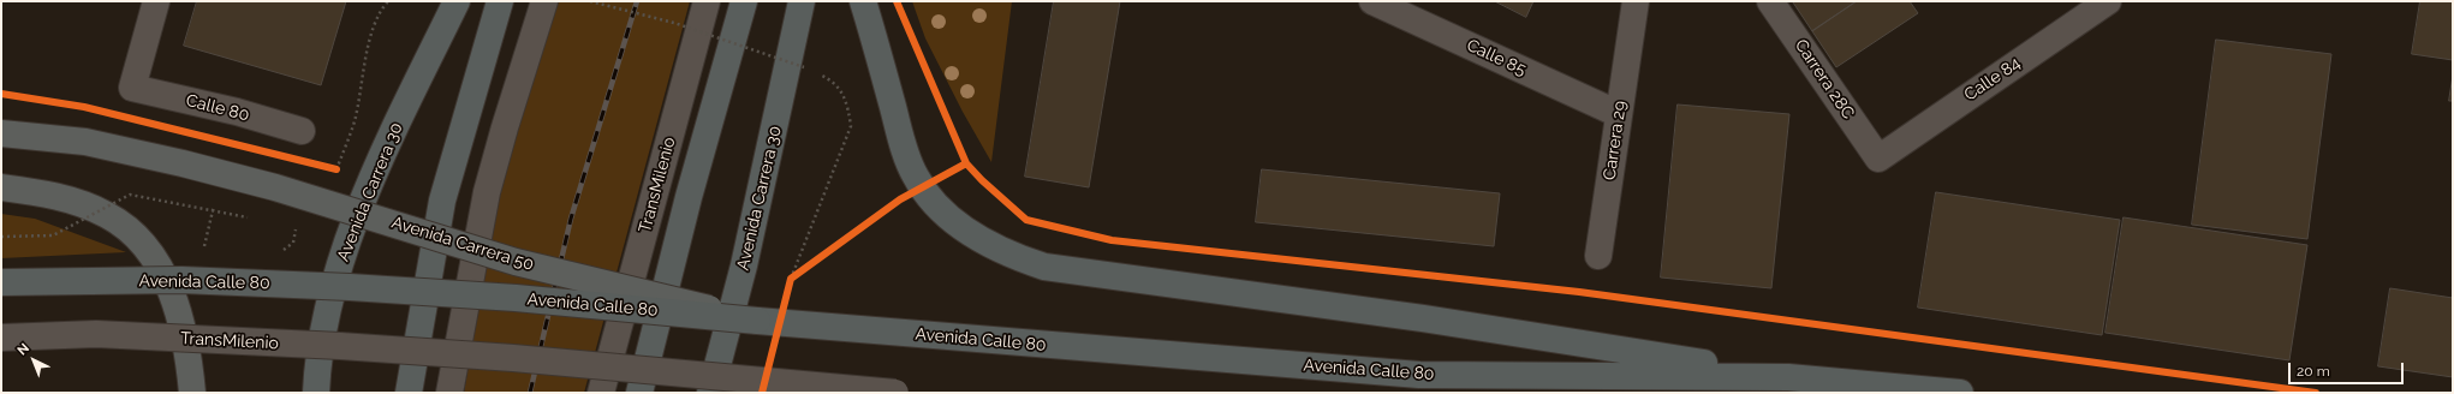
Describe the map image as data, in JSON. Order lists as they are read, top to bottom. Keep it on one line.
{"streets":{"highway":["Avenida Carrera 30","Avenida Calle 80"],"main road":["Avenida Carrera 50"],"street":["Calle 85","Carrera 28C","Calle 84","Calle 80","Carrera 29","TransMilenio"]},"crossings":[["Calle 85","Carrera 29"],["Carrera 28C","Calle 84"],["Avenida Carrera 50","Avenida Calle 80"]],"scale_bar":"20 m","north":"top left"}
